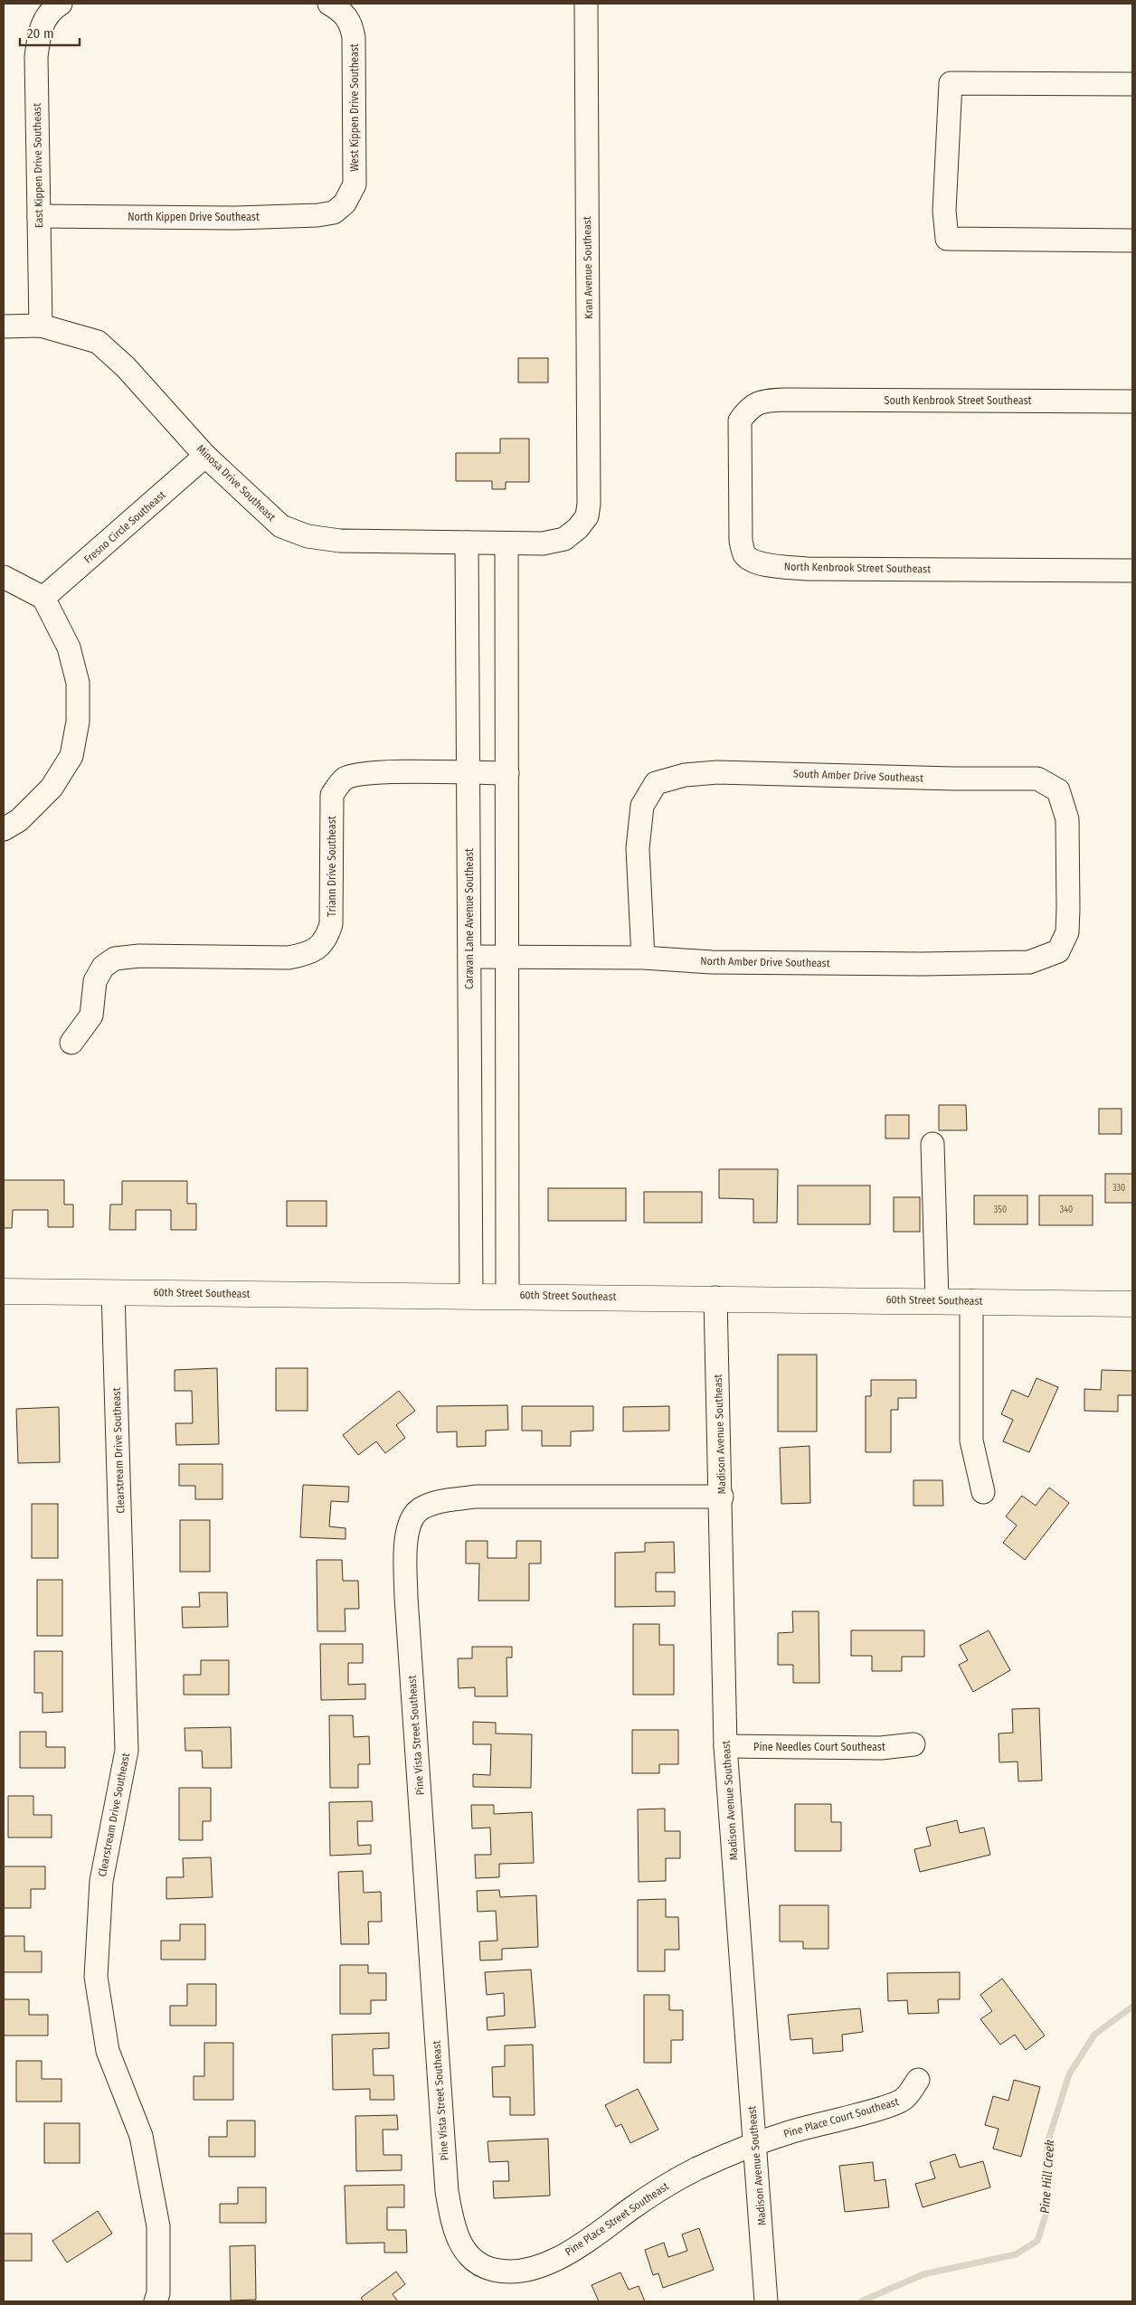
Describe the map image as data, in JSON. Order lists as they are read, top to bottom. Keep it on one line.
{"streets":{"main road":["60th Street Southeast"],"street":["West Kippen Drive Southeast","East Kippen Drive Southeast","North Kippen Drive Southeast","Kran Avenue Southeast","South Kenbrook Street Southeast","Minosa Drive Southeast","Fresno Circle Southeast","North Kenbrook Street Southeast","South Amber Drive Southeast","Triann Drive Southeast","Caravan Lane Avenue Southeast","North Amber Drive Southeast","Madison Avenue Southeast","Clearstream Drive Southeast","Pine Vista Street Southeast","Pine Needles Court Southeast","Pine Place Court Southeast","Pine Place Street Southeast"]},"crossings":[["West Kippen Drive Southeast","North Kippen Drive Southeast"],["East Kippen Drive Southeast","North Kippen Drive Southeast"],["East Kippen Drive Southeast","Minosa Drive Southeast"],["Kran Avenue Southeast","Minosa Drive Southeast"],["South Kenbrook Street Southeast","North Kenbrook Street Southeast"],["Minosa Drive Southeast","Fresno Circle Southeast"],["Minosa Drive Southeast","Caravan Lane Avenue Southeast"],["South Amber Drive Southeast","North Amber Drive Southeast"],["Triann Drive Southeast","Caravan Lane Avenue Southeast"],["Caravan Lane Avenue Southeast","North Amber Drive Southeast"],["Caravan Lane Avenue Southeast","60th Street Southeast"],["60th Street Southeast","Madison Avenue Southeast"],["60th Street Southeast","Clearstream Drive Southeast"],["Madison Avenue Southeast","Pine Vista Street Southeast"],["Madison Avenue Southeast","Pine Needles Court Southeast"],["Madison Avenue Southeast","Pine Place Court Southeast"],["Madison Avenue Southeast","Pine Place Street Southeast"],["Pine Vista Street Southeast","Pine Place Street Southeast"],["Pine Place Court Southeast","Pine Place Street Southeast"]],"water":["Pine Hill Creek"],"house_numbers":["330","350","340"],"scale_bar":"20 m"}
